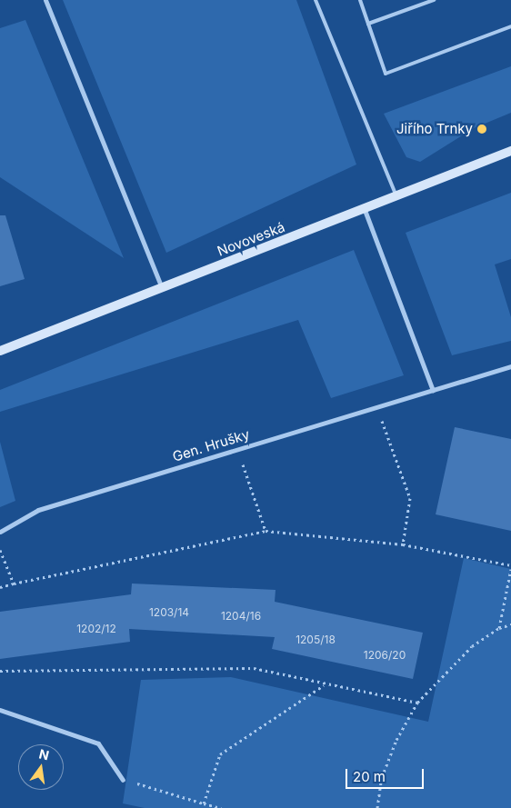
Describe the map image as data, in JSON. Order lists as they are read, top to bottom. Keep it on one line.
{"streets":{"street":["Novoveská","Gen. Hrušky"]},"places":["Jiřího Trnky"],"house_numbers":["1203/14","1204/16","1202/12","1205/18","1206/20"],"scale_bar":"20 m","north":"top"}
